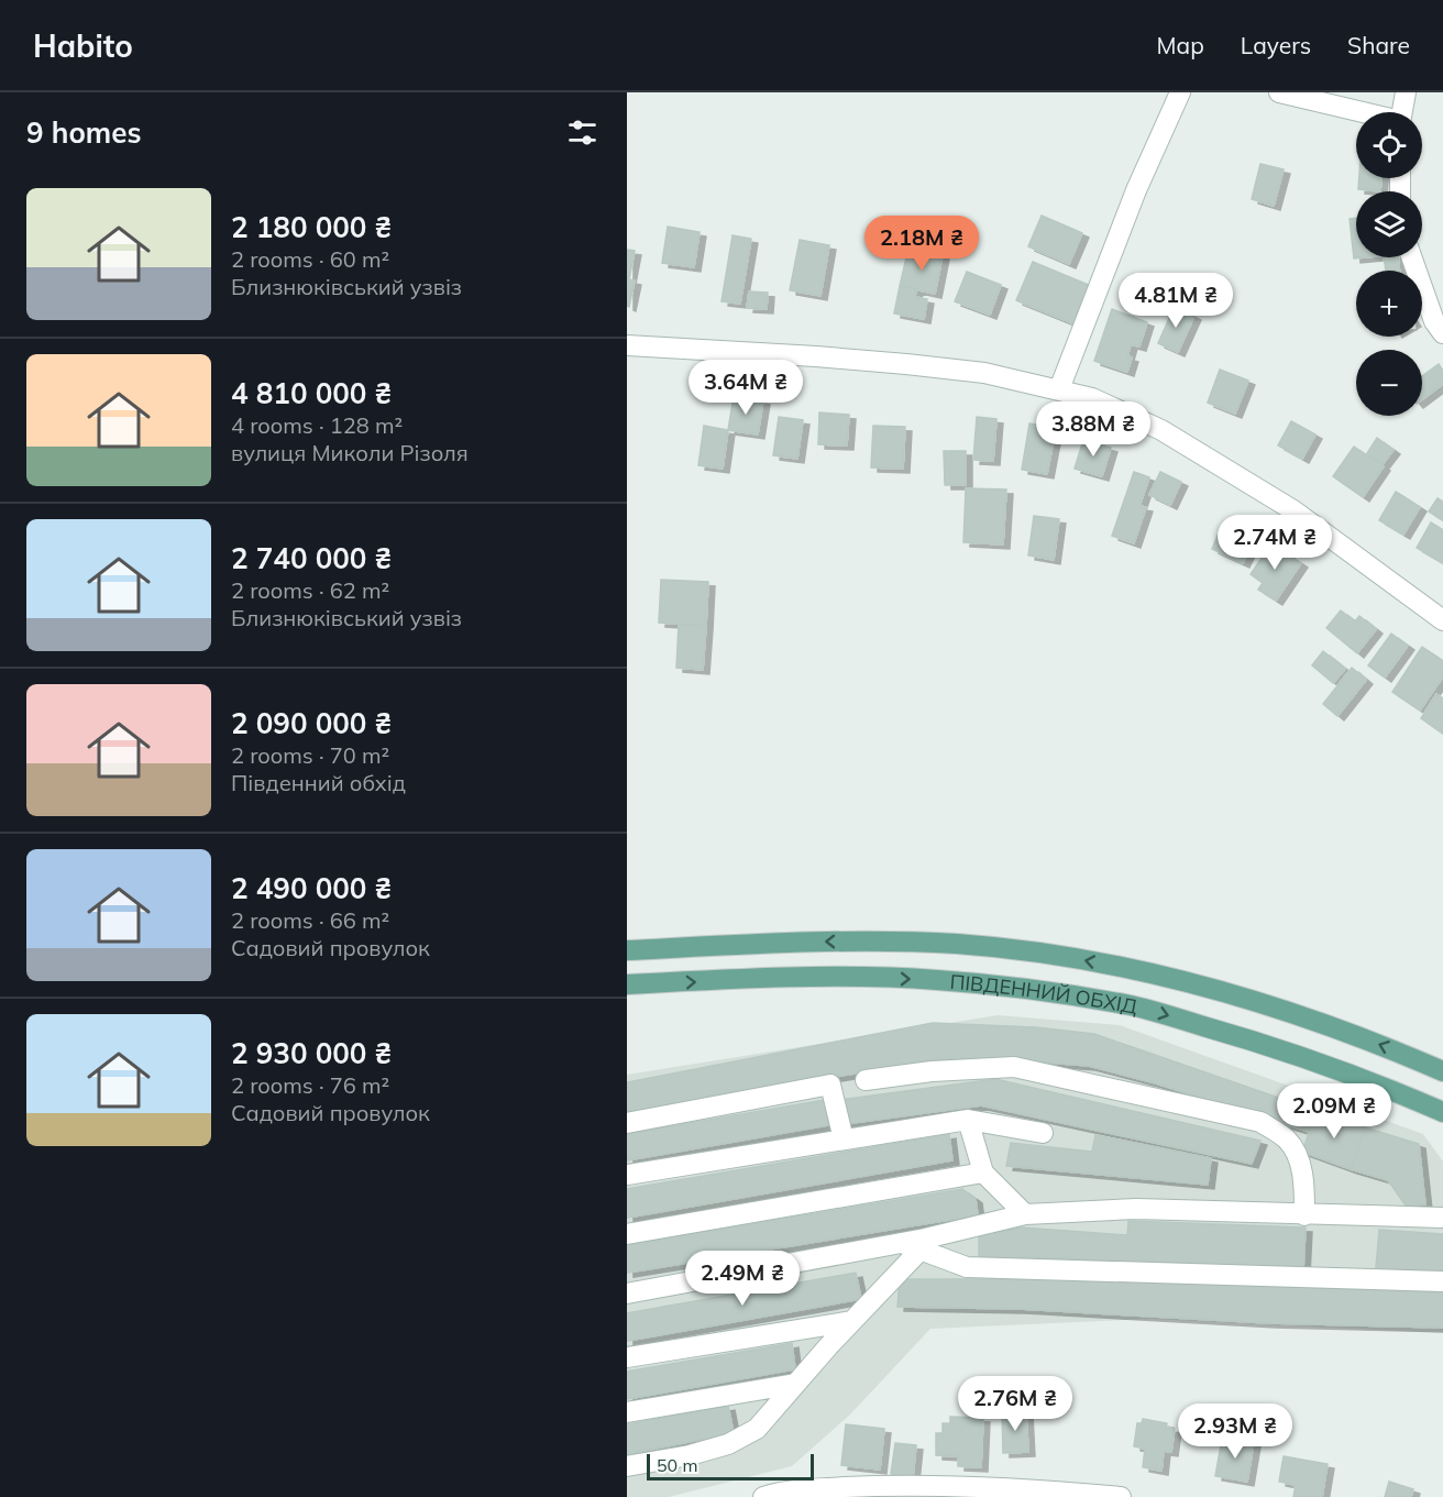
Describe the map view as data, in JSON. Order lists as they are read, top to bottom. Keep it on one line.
{"streets":{"main road":["ПІВДЕННИЙ ОБХІД"]},"scale_bar":"50 m","page":{"header":"Habito","nav":["Map","Layers","Share"],"heading":"9 homes","map_buttons":["+","−"],"list":[{"name":"2 180 000 ₴","note":"2 rooms · 60 m² · Близнюківський узвіз"},{"name":"4 810 000 ₴","note":"4 rooms · 128 m² · вулиця Миколи Різоля"},{"name":"2 740 000 ₴","note":"2 rooms · 62 m² · Близнюківський узвіз"},{"name":"2 090 000 ₴","note":"2 rooms · 70 m² · Південний обхід"},{"name":"2 490 000 ₴","note":"2 rooms · 66 m² · Садовий провулок"},{"name":"2 930 000 ₴","note":"2 rooms · 76 m² · Садовий провулок"}],"price":["2.18M ₴","4.81M ₴","3.64M ₴","3.88M ₴","2.74M ₴","2.09M ₴","2.49M ₴","2.76M ₴","2.93M ₴"],"scale":"50 m"}}
